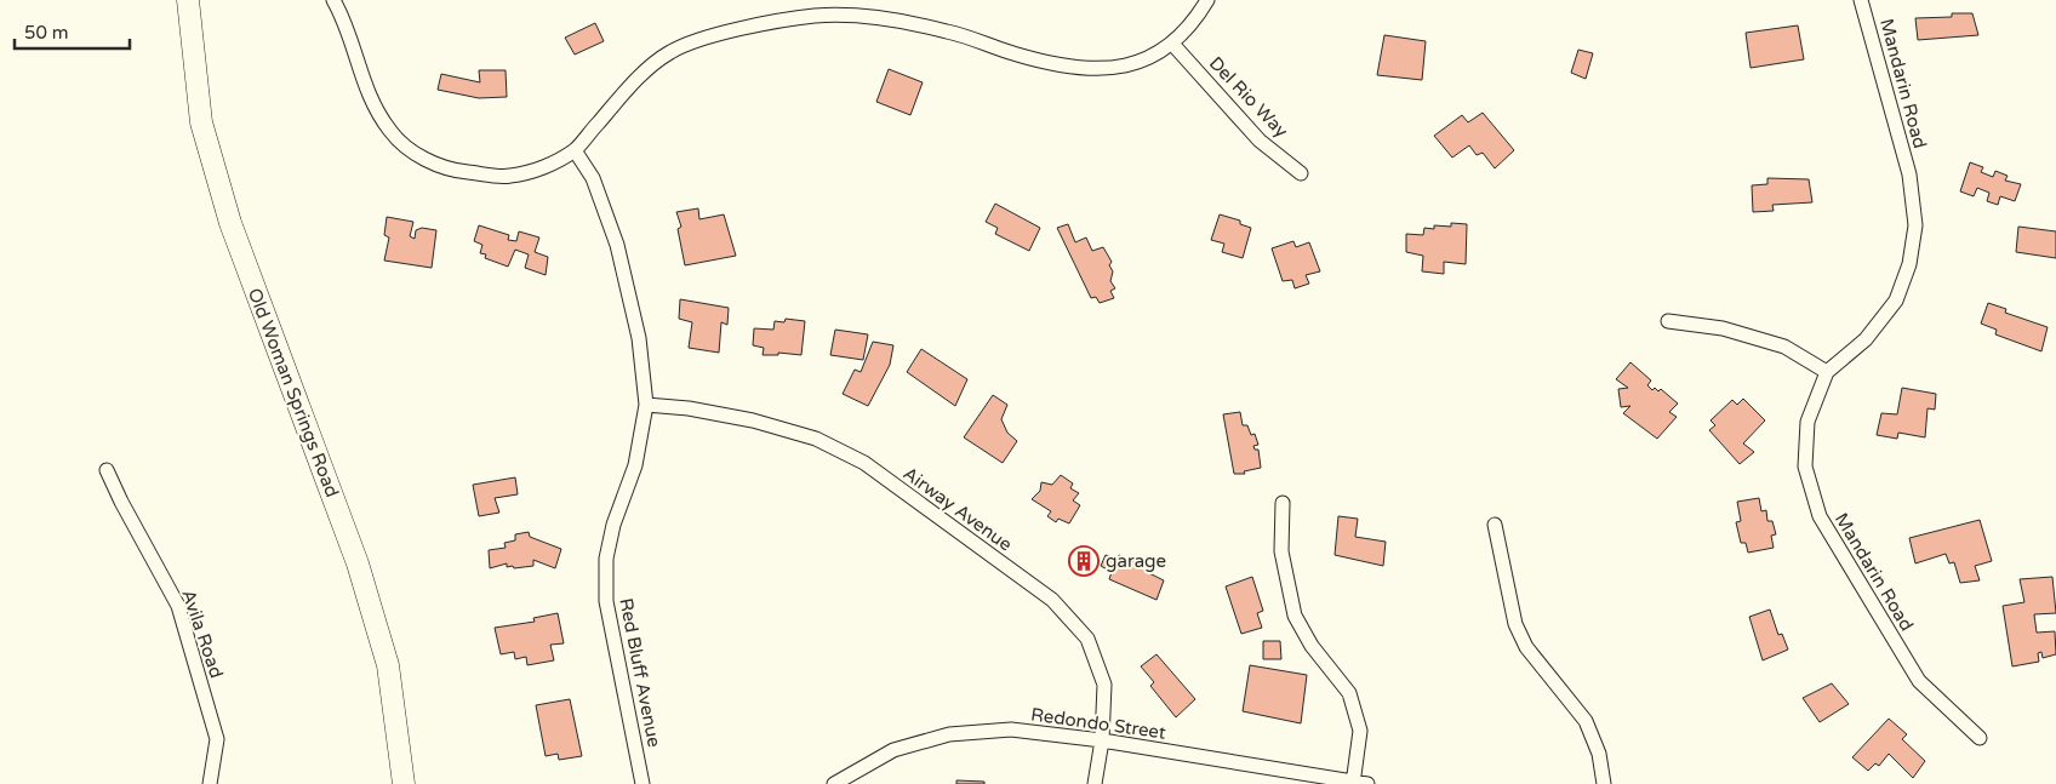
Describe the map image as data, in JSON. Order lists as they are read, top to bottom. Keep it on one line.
{"streets":{"main road":["Old Woman Springs Road"],"street":["Mandarin Road","Del Rio Way","Airway Avenue","Avila Road","Red Bluff Avenue","Redondo Street"]},"crossings":[["Airway Avenue","Red Bluff Avenue"],["Airway Avenue","Redondo Street"]],"places":{"building":["garage"]},"scale_bar":"50 m"}
